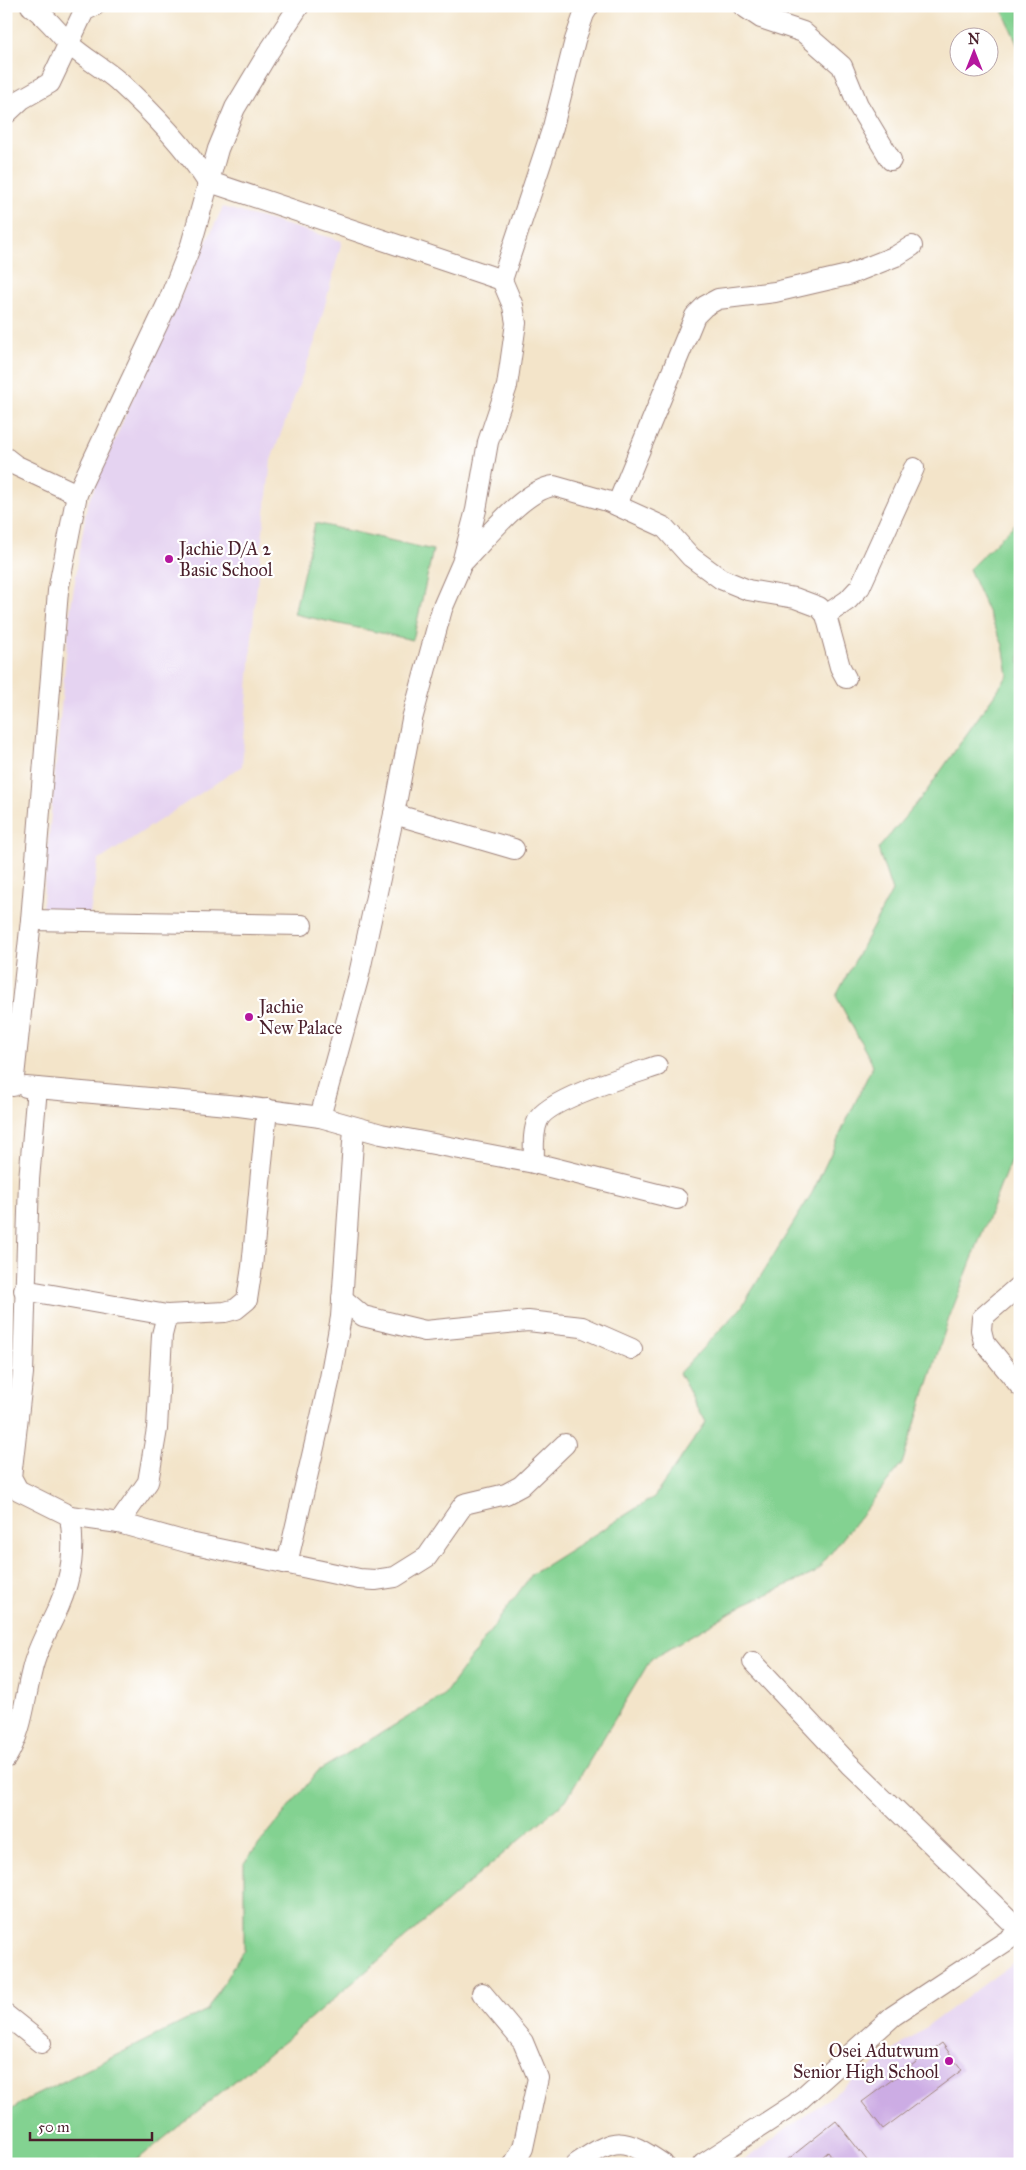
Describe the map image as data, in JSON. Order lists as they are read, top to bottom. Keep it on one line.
{"places":["Jachie D/A 2 Basic School","Jachie New Palace","Osei Adutwum Senior High School"],"scale_bar":"50 m","north":"top"}
